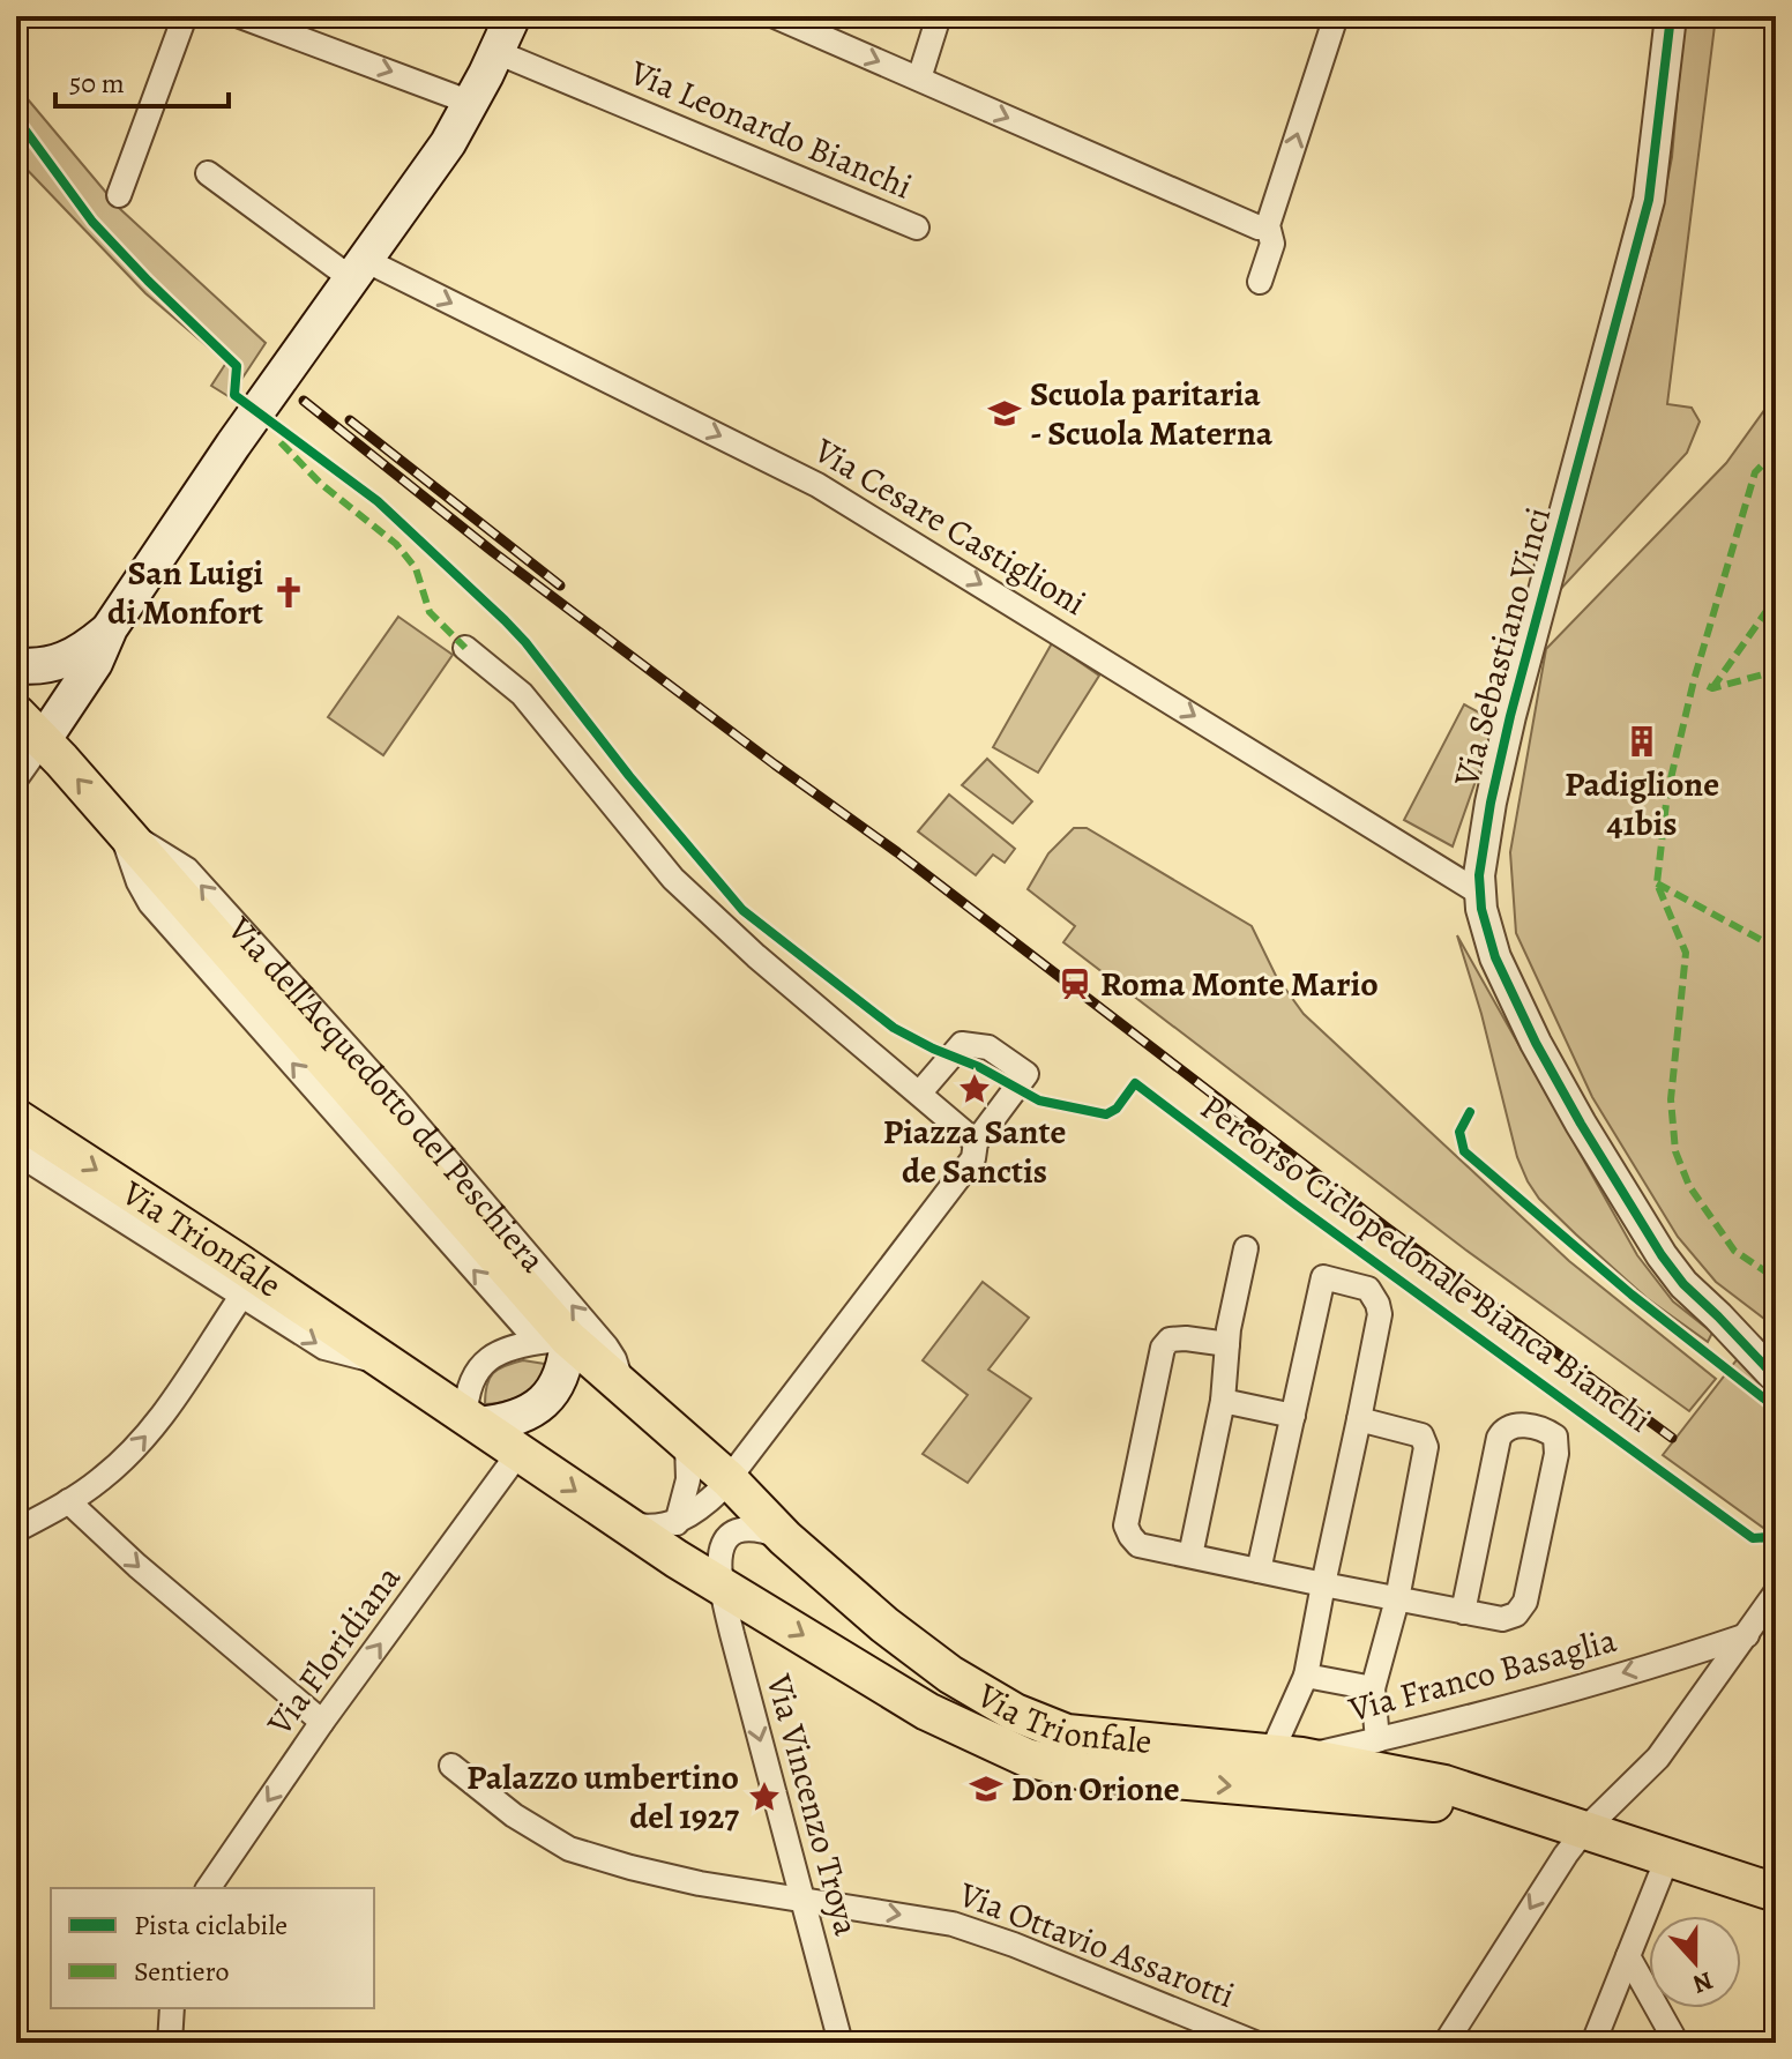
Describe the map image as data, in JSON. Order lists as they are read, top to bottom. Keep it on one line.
{"streets":{"main road":["Via dell'Acquedotto del Peschiera","Via Trionfale"],"street":["Via Leonardo Bianchi","Via Cesare Castiglioni","Via Sebastiano Vinci","Via Floridiana","Via Franco Basaglia","Via Vincenzo Troya","Via Ottavio Assarotti"],"cycle path":["Percorso Ciclopedonale Bianca Bianchi"]},"crossings":[["Via Cesare Castiglioni","Via Sebastiano Vinci"],["Via dell'Acquedotto del Peschiera","Via Trionfale"],["Via Trionfale","Via Floridiana"],["Via Trionfale","Via Franco Basaglia"],["Via Trionfale","Via Vincenzo Troya"],["Via Vincenzo Troya","Via Ottavio Assarotti"]],"one_way":["Via Cesare Castiglioni","Via dell'Acquedotto del Peschiera","Via Franco Basaglia","Via Vincenzo Troya","Via Ottavio Assarotti"],"places":{"school or university":["Scuola paritaria - Scuola Materna","Don Orione"],"church":["San Luigi di Monfort"],"building":["Padiglione 41bis"],"station":["Roma Monte Mario"],"place":["Piazza Sante de Sanctis","Palazzo umbertino del 1927"]},"legend":["Pista ciclabile","Sentiero"],"scale_bar":"50 m","north":"bottom"}
